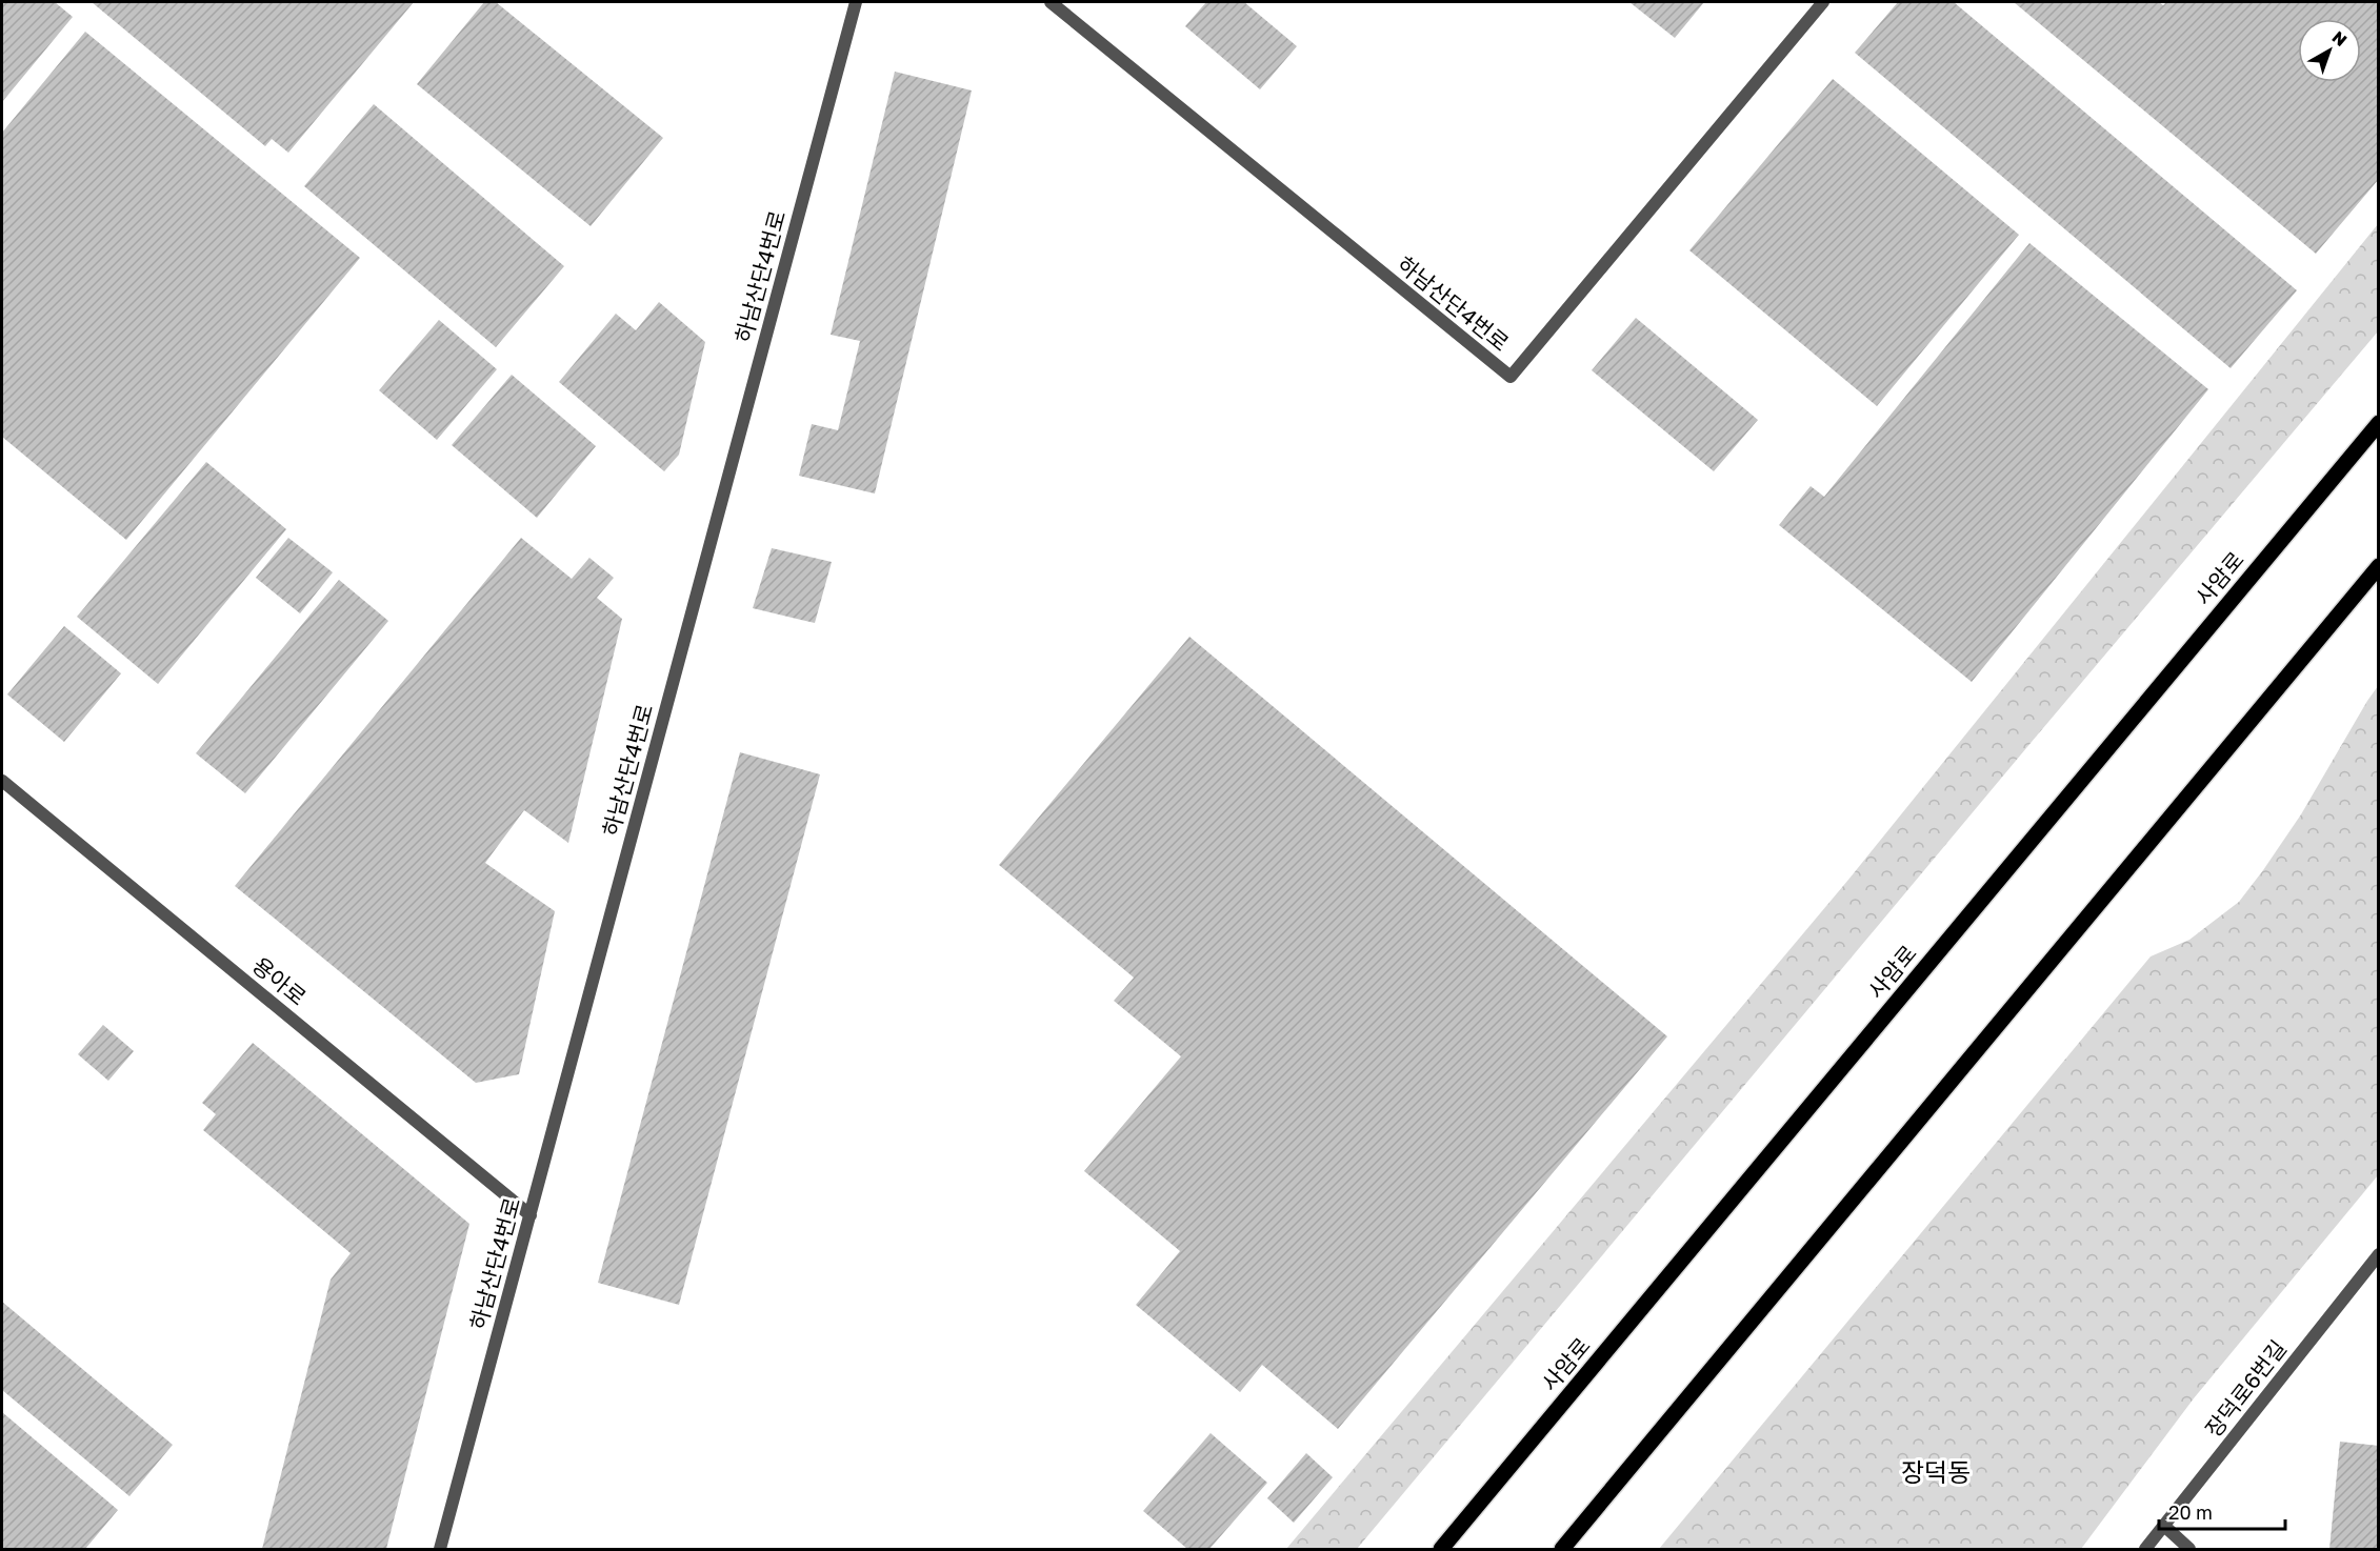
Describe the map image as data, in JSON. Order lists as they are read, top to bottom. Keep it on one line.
{"streets":{"main road":["사암로"],"street":["하남산단4번로","용아로","장덕로6번길"]},"crossings":[["하남산단4번로","용아로"]],"districts":["장덕동"],"scale_bar":"20 m","north":"top right"}
